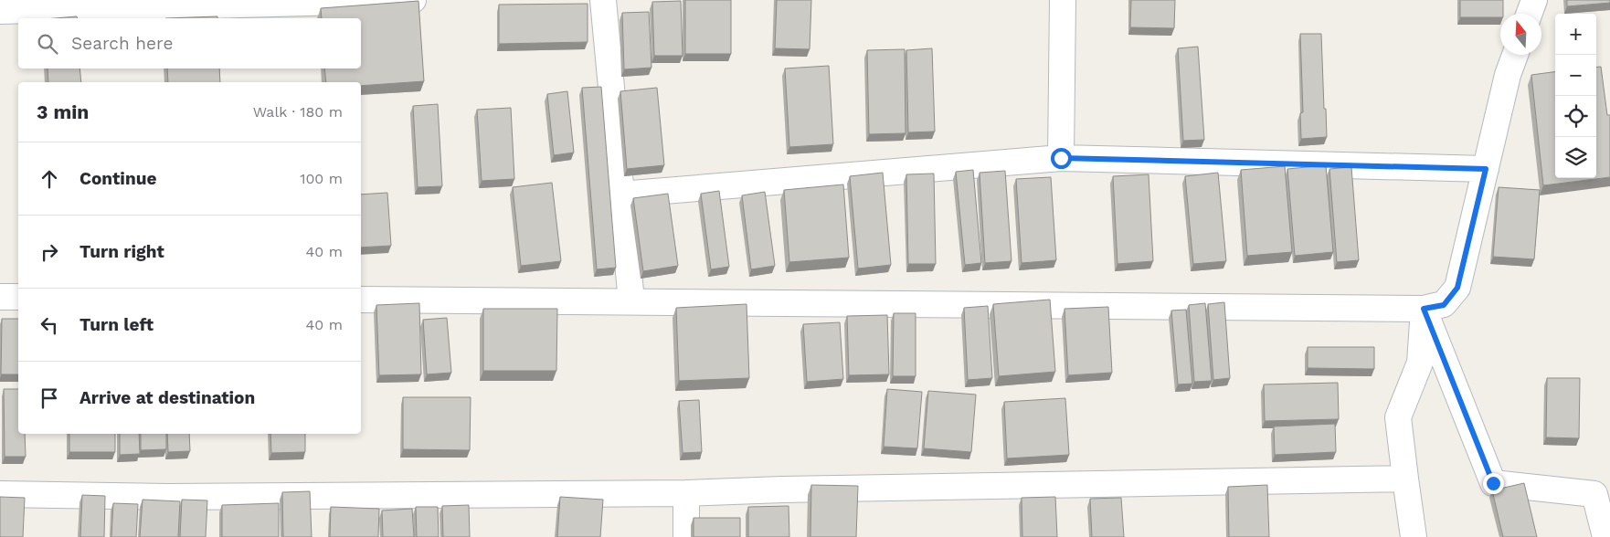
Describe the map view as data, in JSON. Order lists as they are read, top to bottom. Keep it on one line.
{"north":"top","page":{"map_buttons":["+","−"],"search":"Search here","heading":["3 min","Walk · 180 m"],"list":[["Continue","100 m"],["Turn right","40 m"],["Turn left","40 m"],"Arrive at destination"]}}
